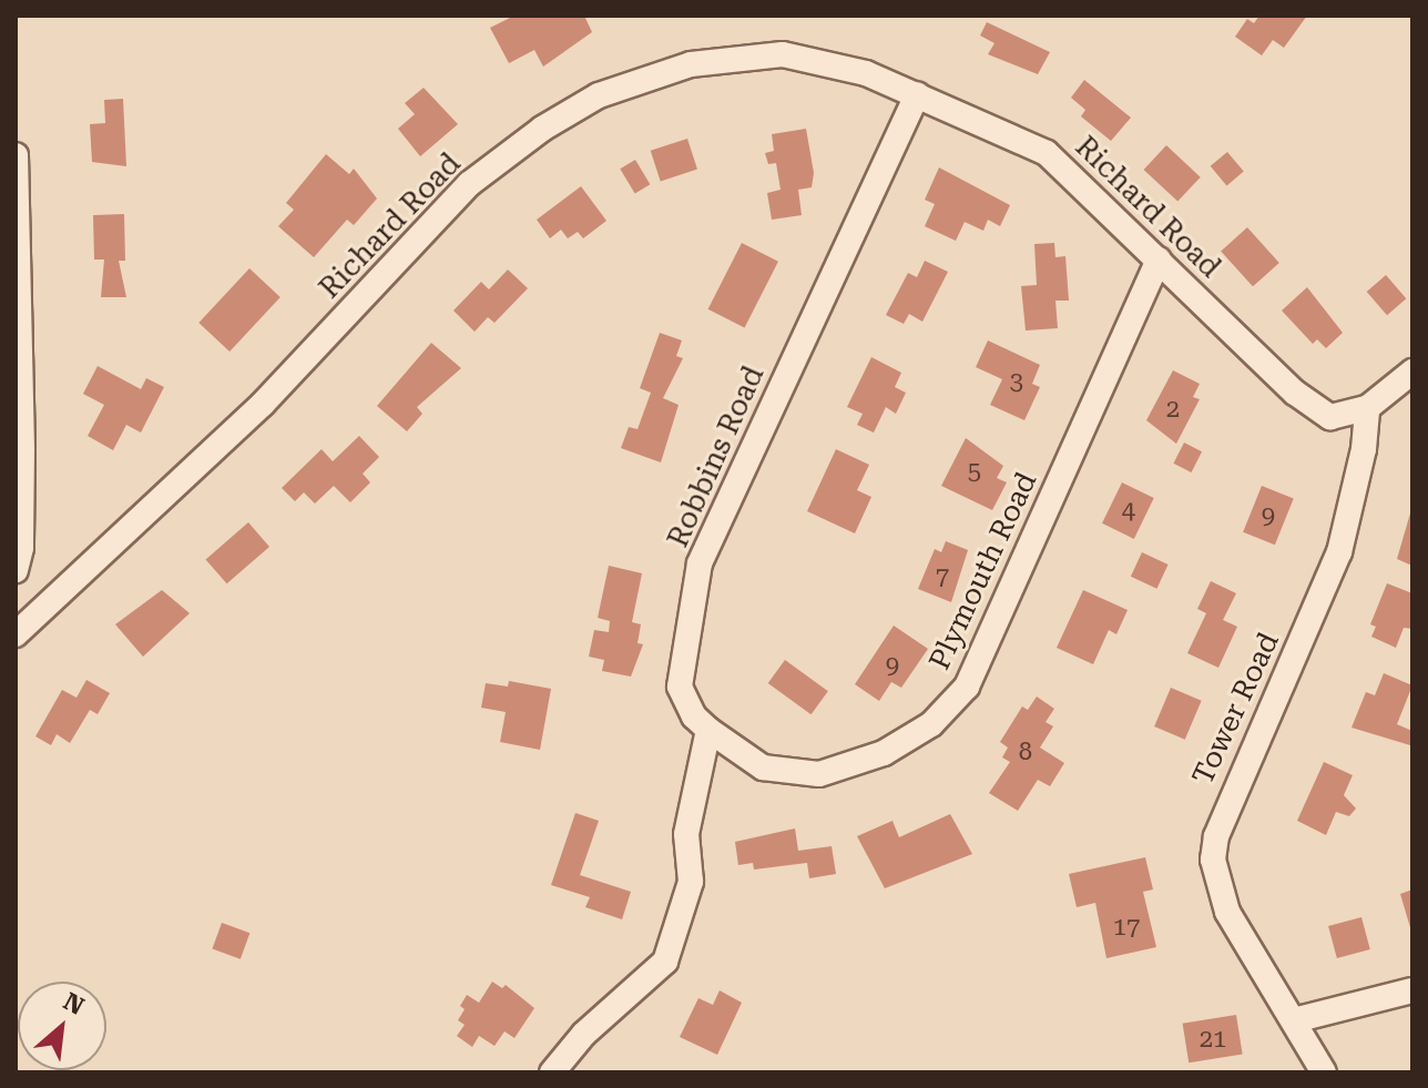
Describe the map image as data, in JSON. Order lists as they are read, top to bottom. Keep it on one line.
{"streets":{"street":["Richard Road","Robbins Road","Plymouth Road","Tower Road"]},"crossings":[["Richard Road","Robbins Road"],["Richard Road","Plymouth Road"],["Richard Road","Tower Road"],["Robbins Road","Plymouth Road"]],"house_numbers":["3","2","5","4","9","7","9","8","17","21"],"north":"top right"}
